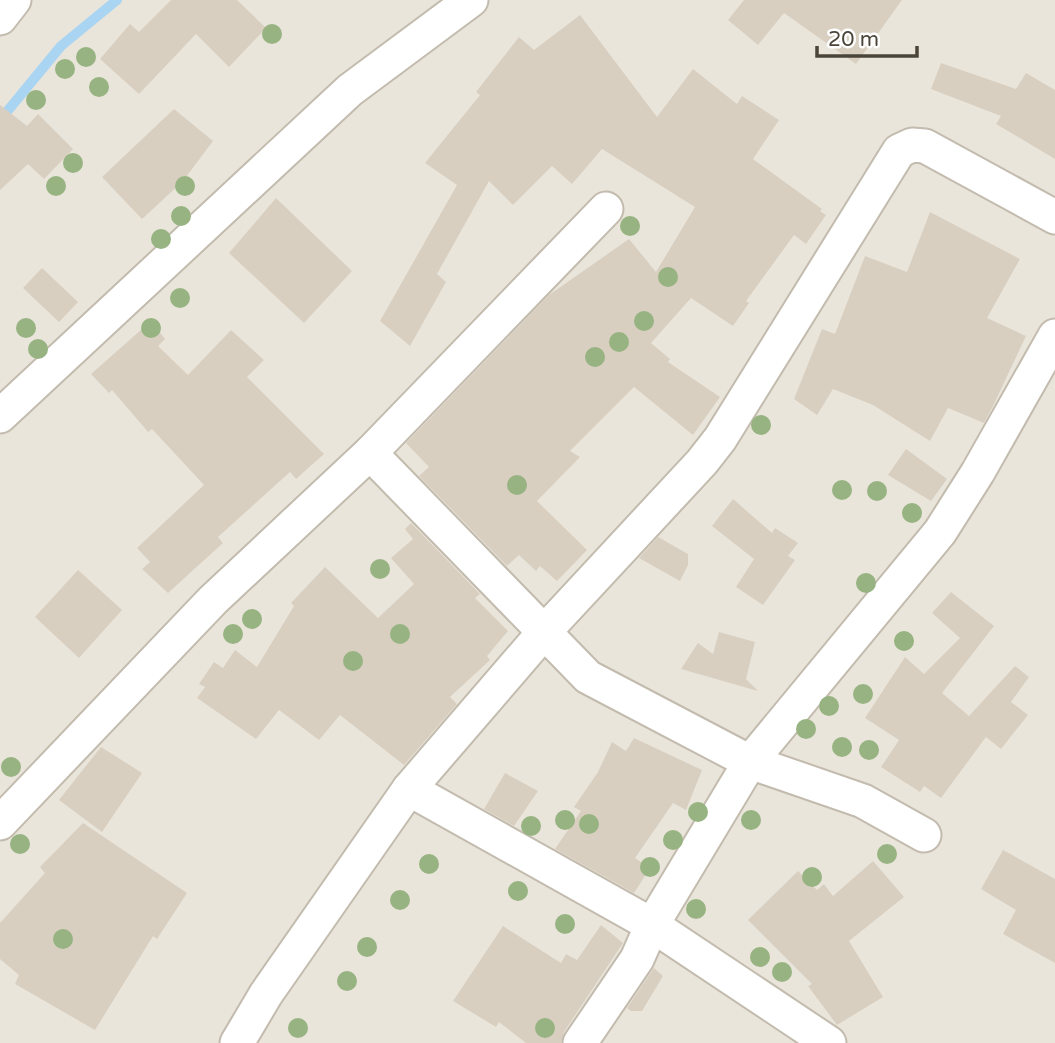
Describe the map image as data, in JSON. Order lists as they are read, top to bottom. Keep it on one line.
{"scale_bar":"20 m"}
